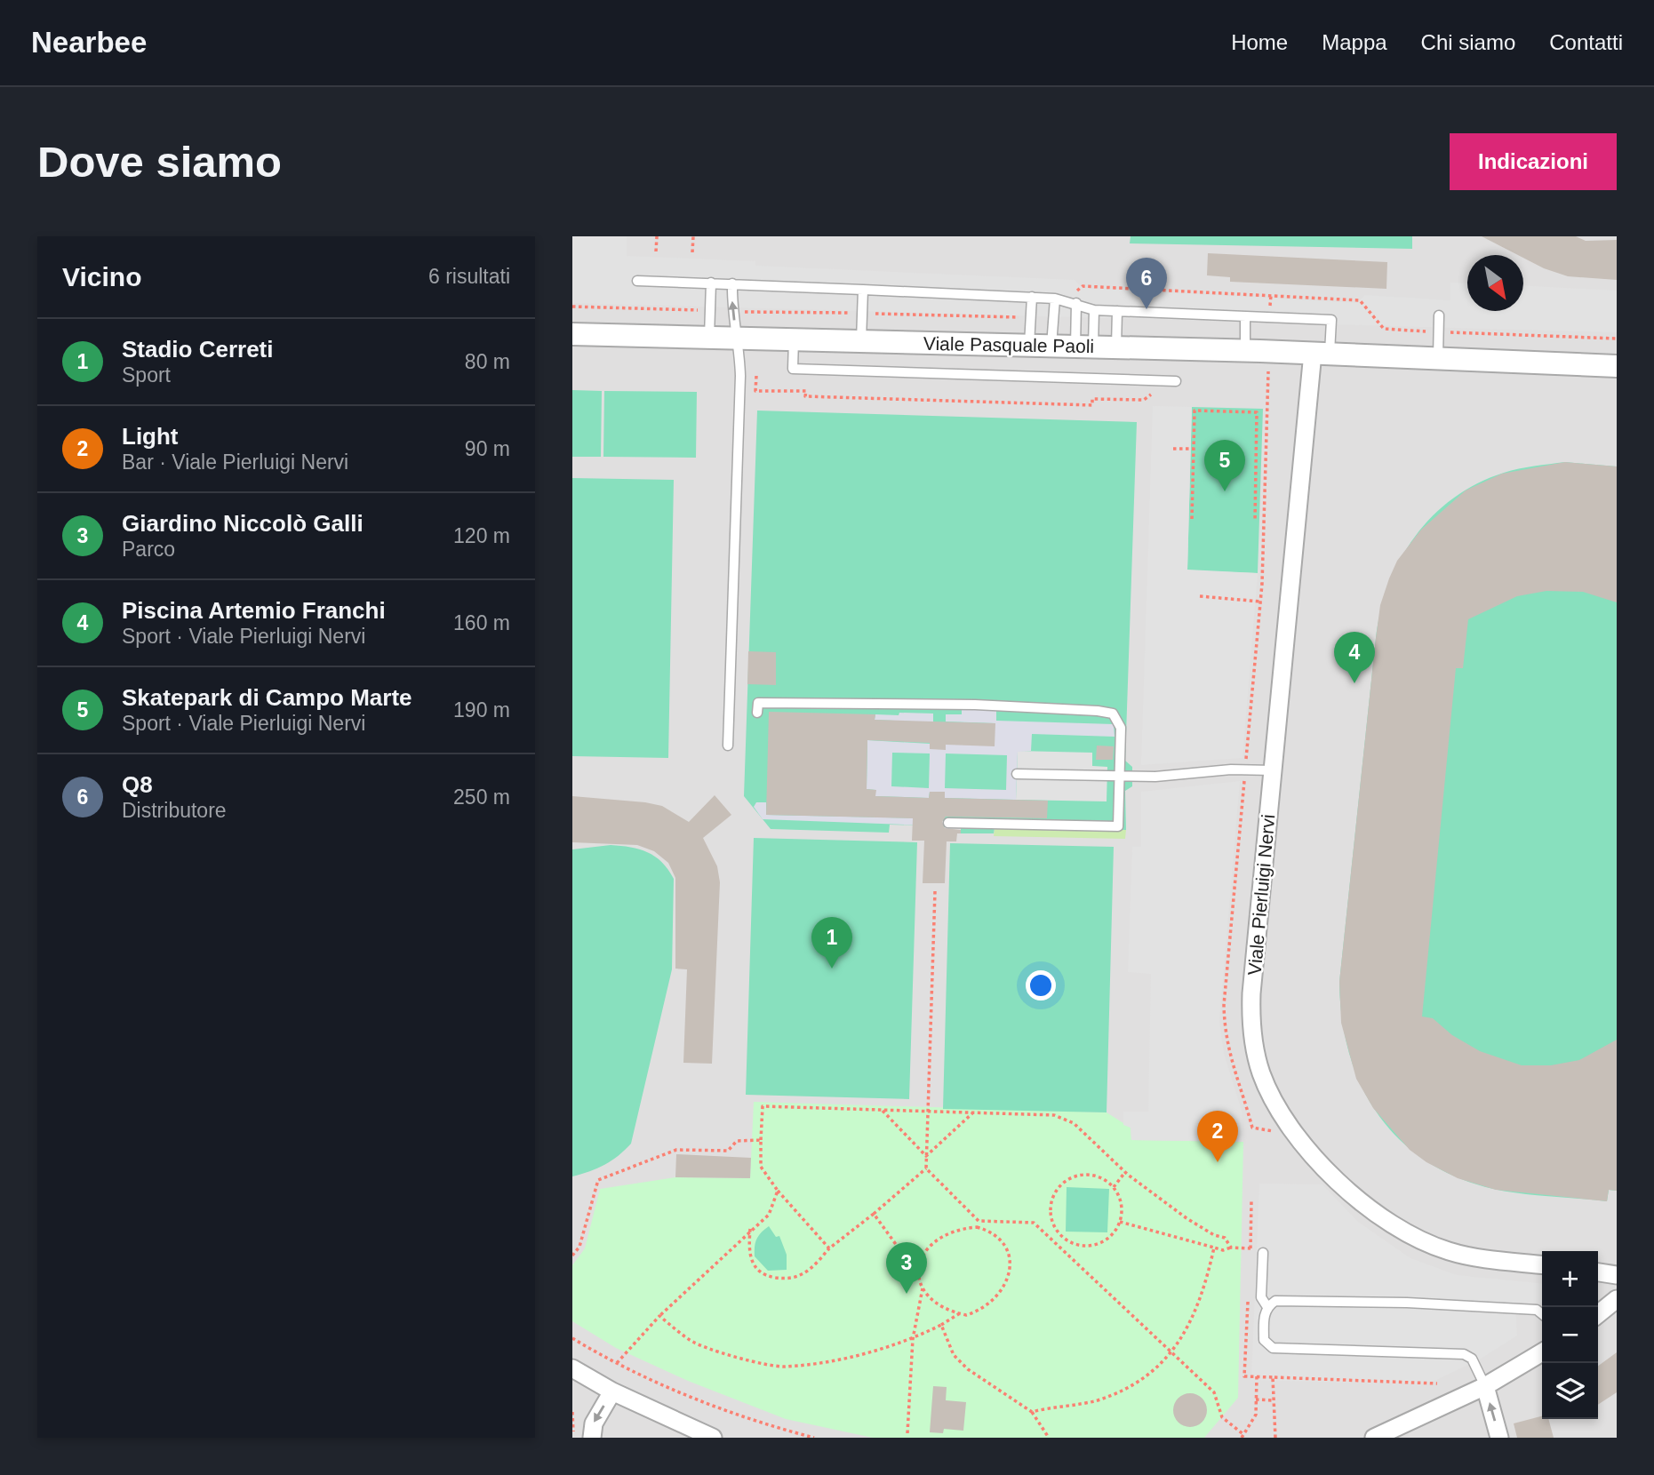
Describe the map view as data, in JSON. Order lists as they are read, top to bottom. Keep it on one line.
{"streets":{"street":["Viale Pasquale Paoli","Viale Pierluigi Nervi"]},"crossings":[["Viale Pasquale Paoli","Viale Pierluigi Nervi"]],"north":"bottom right","page":{"header":"Nearbee","nav":["Home","Mappa","Chi siamo","Contatti"],"buttons":"Indicazioni","title":"Dove siamo","heading":["Vicino","6 risultati"],"pins":["6","5","4","1","2","3"],"list":[{"mark":"1","name":"Stadio Cerreti","note":"Sport","value":"80 m"},{"mark":"2","name":"Light","note":"Bar · Viale Pierluigi Nervi","value":"90 m"},{"mark":"3","name":"Giardino Niccolò Galli","note":"Parco","value":"120 m"},{"mark":"4","name":"Piscina Artemio Franchi","note":"Sport · Viale Pierluigi Nervi","value":"160 m"},{"mark":"5","name":"Skatepark di Campo Marte","note":"Sport · Viale Pierluigi Nervi","value":"190 m"},{"mark":"6","name":"Q8","note":"Distributore","value":"250 m"}],"map_buttons":["+","−"]}}
